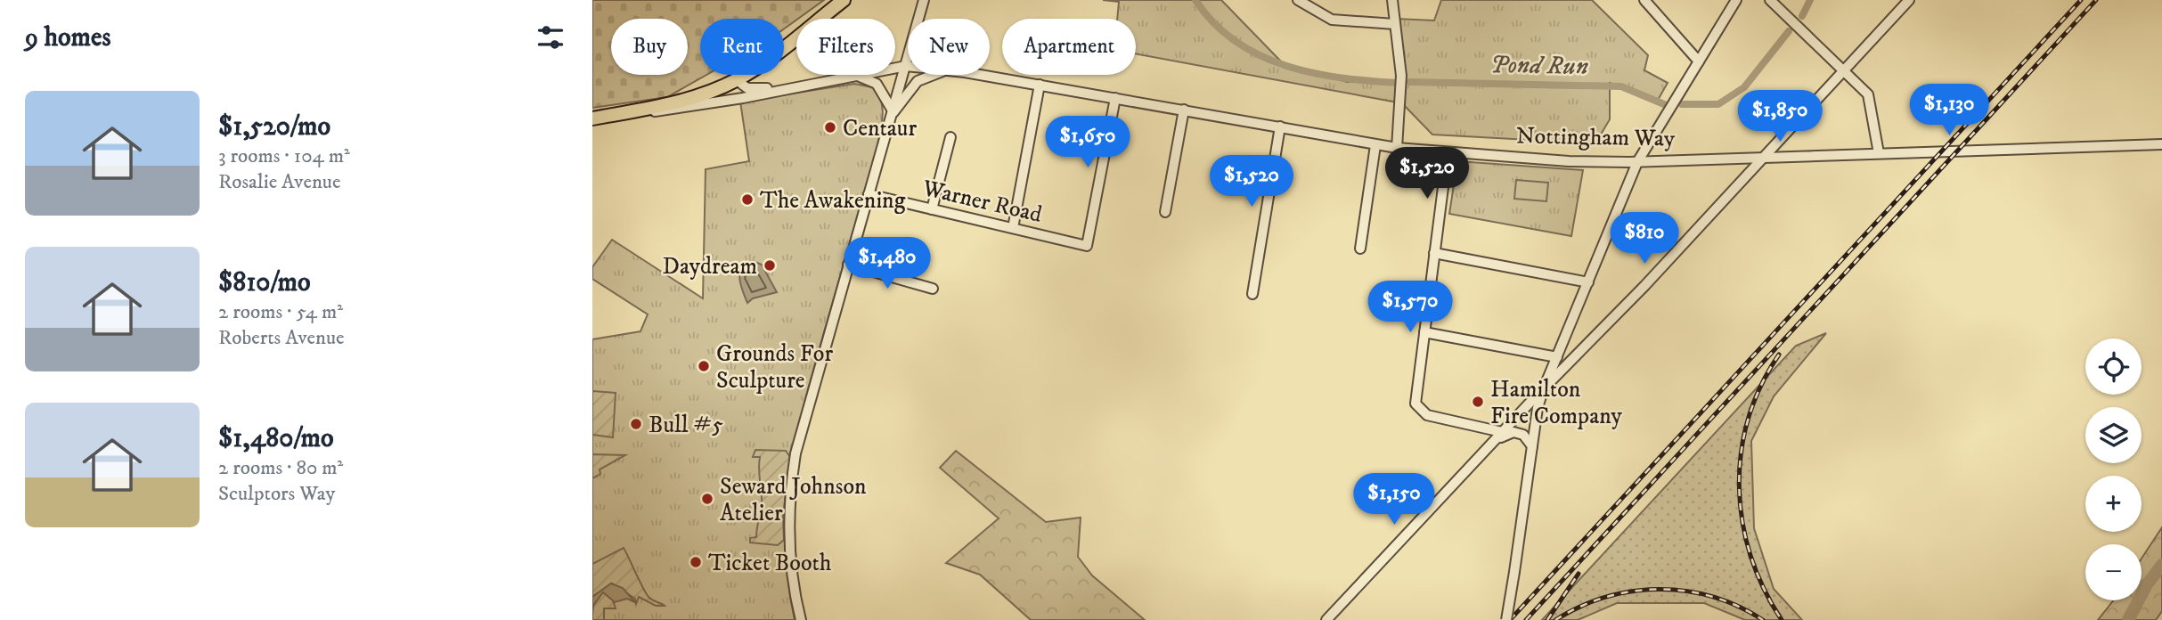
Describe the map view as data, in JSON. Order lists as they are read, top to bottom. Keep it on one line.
{"streets":{"main road":["Nottingham Way"],"street":["Warner Road"]},"crossings":[["Nottingham Way","Warner Road"]],"water":["Pond Run"],"places":["Centaur","The Awakening","Daydream","Grounds For Sculpture","Hamilton Fire Company","Bull #5","Seward Johnson Atelier","Ticket Booth"],"page":{"heading":"9 homes","chip":["Buy","Rent","Filters","New","Apartment"],"list":[{"name":"$1,520/mo","note":"3 rooms · 104 m² · Rosalie Avenue"},{"name":"$810/mo","note":"2 rooms · 54 m² · Roberts Avenue"},{"name":"$1,480/mo","note":"2 rooms · 80 m² · Sculptors Way"}],"price":["$1,130","$1,850","$1,650","$1,520","$1,520","$810","$1,480","$1,570","$1,150"],"map_buttons":["+","−"]}}
